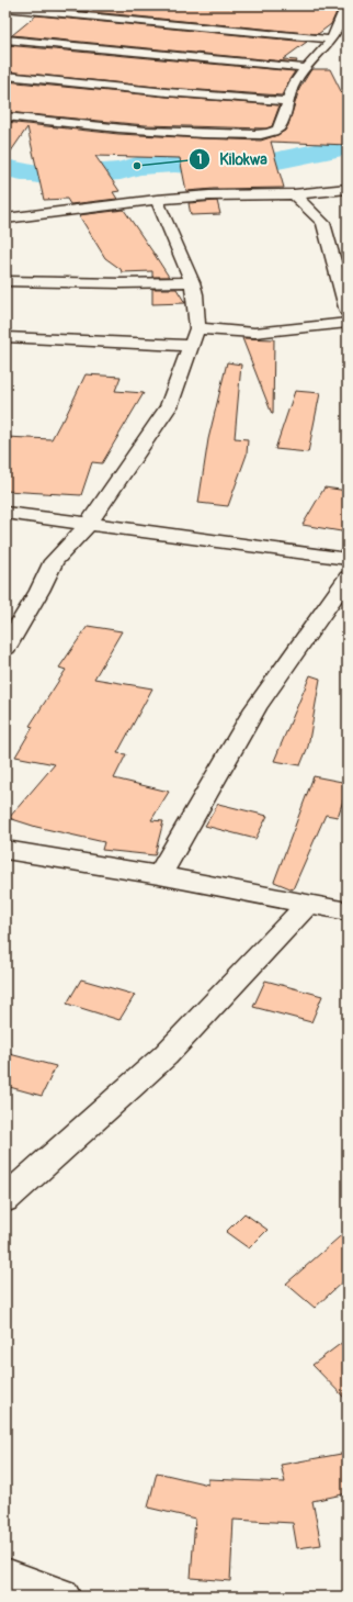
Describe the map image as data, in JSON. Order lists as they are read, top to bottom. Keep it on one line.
{"places":["Kilokwa"]}
